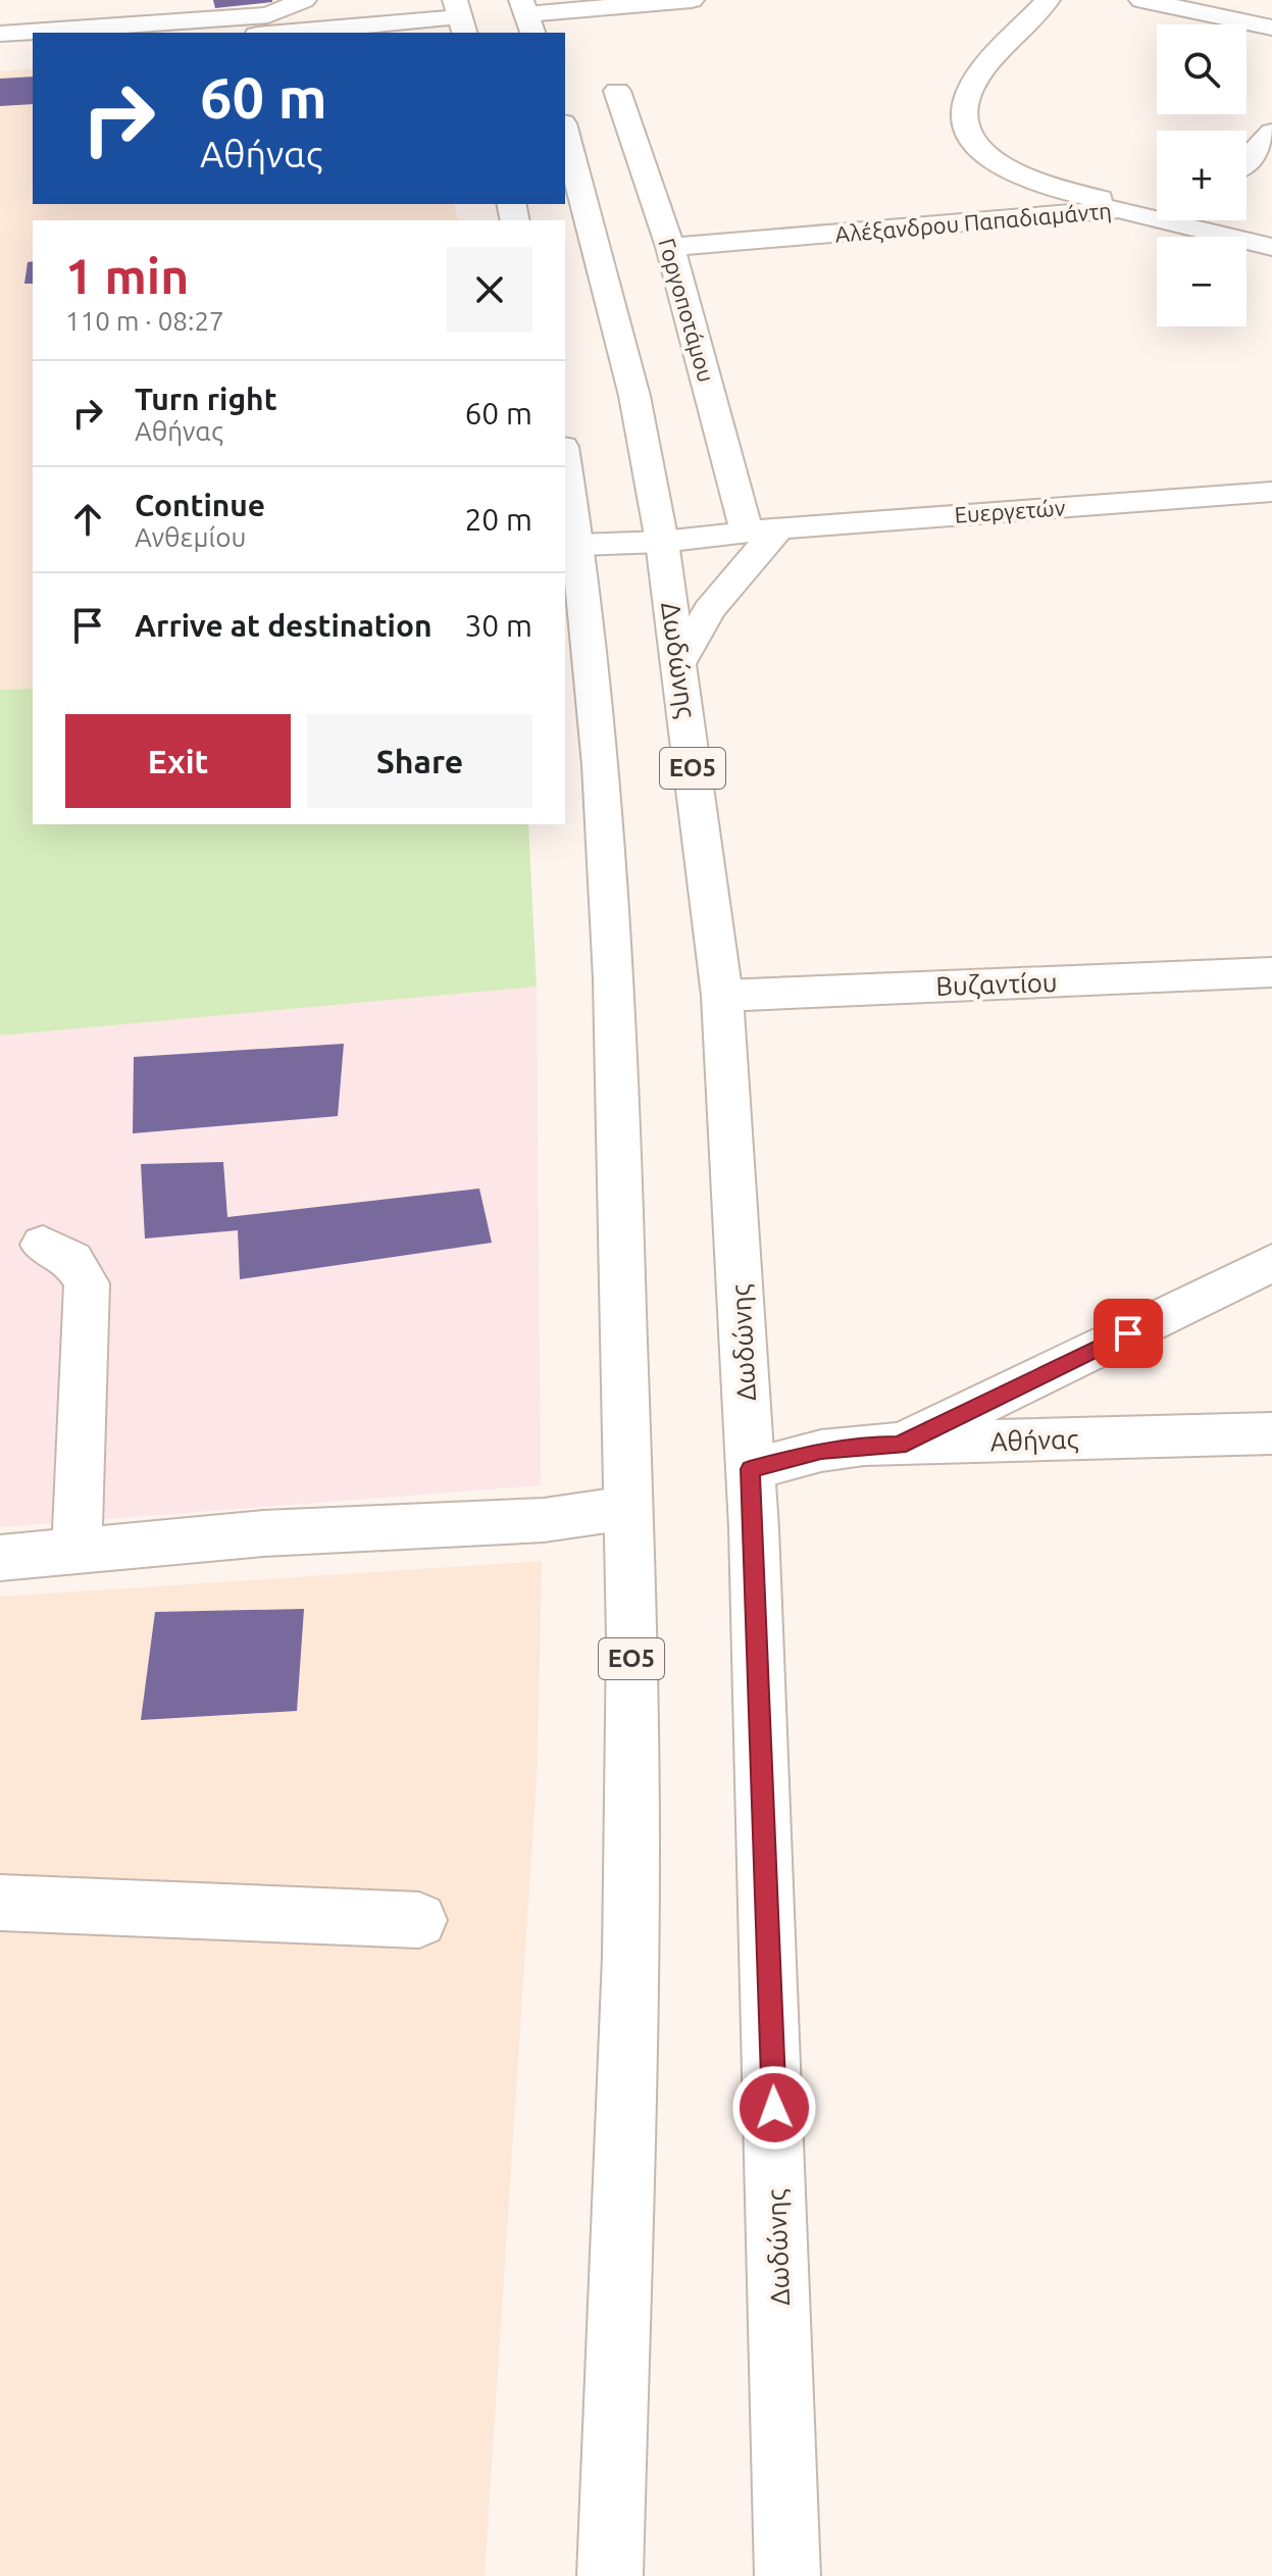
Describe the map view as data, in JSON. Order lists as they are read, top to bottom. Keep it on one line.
{"streets":{"street":["Αλέξανδρου Παπαδιαμάντη","Γοργοποτάμου","Ευεργετών","Δωδώνης","ΕΟ5","Βυζαντίου","Αθήνας"]},"crossings":[["Αλέξανδρου Παπαδιαμάντη","Γοργοποτάμου"],["Γοργοποτάμου","Ευεργετών"],["Ευεργετών","Δωδώνης"],["Ευεργετών","ΕΟ5"],["Δωδώνης","Βυζαντίου"],["Δωδώνης","Αθήνας"]],"page":{"map_buttons":["+","−"],"turn":["60 m","Αθήνας"],"heading":["1 min","110 m · 08:27"],"list":[{"name":"Turn right","note":"Αθήνας","value":"60 m"},{"name":"Continue","note":"Ανθεμίου","value":"20 m"},{"name":"Arrive at destination","value":"30 m"}],"buttons":["Exit","Share"]}}
